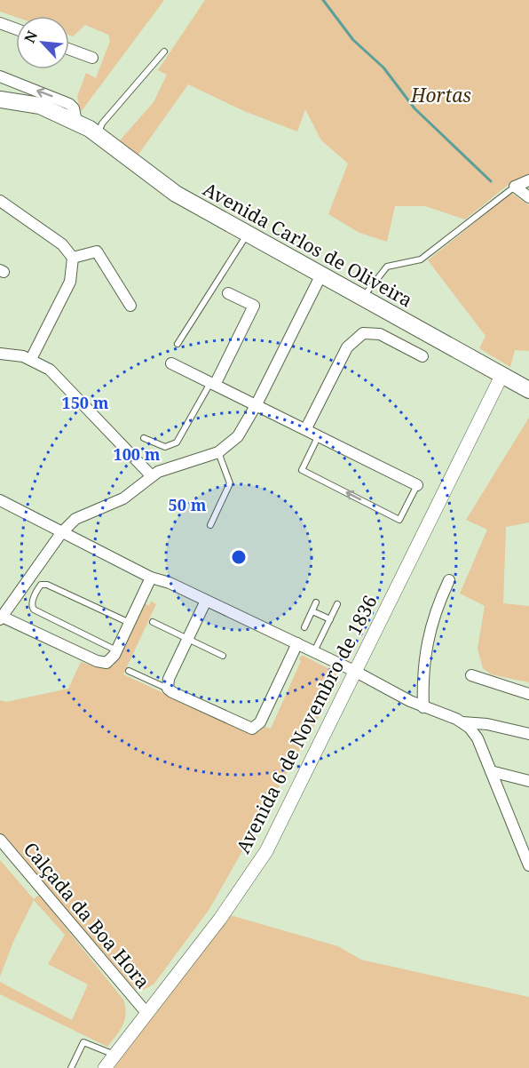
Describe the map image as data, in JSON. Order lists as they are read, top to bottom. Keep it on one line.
{"streets":{"main road":["Avenida Carlos de Oliveira"],"street":["Avenida 6 de Novembro de 1836","Calçada da Boa Hora"]},"crossings":[["Avenida Carlos de Oliveira","Avenida 6 de Novembro de 1836"],["Avenida 6 de Novembro de 1836","Calçada da Boa Hora"]],"parks":["Hortas"],"north":"top left","rings":["150 m","100 m","50 m"]}
